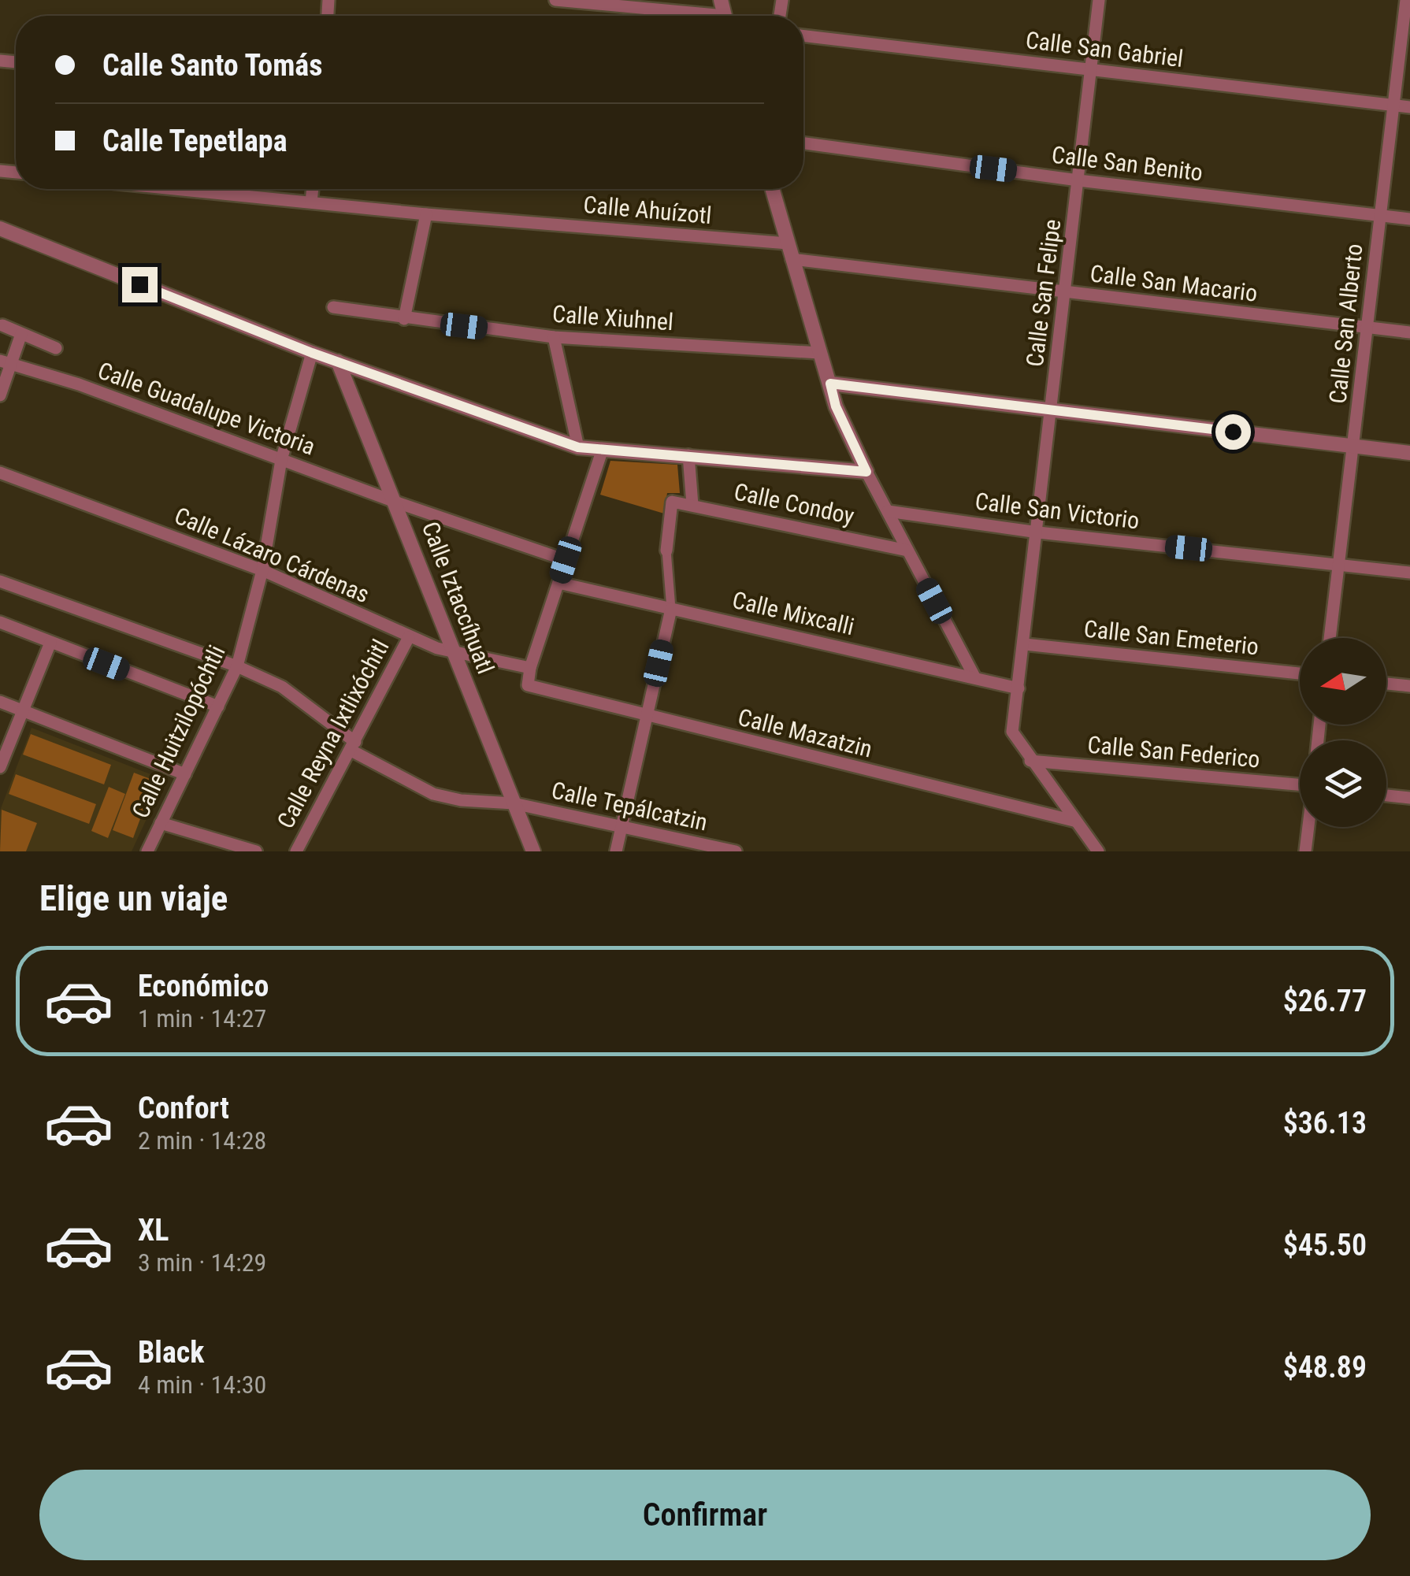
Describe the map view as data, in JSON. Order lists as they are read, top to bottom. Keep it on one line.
{"streets":{"street":["Calle San Gabriel","Calle San Benito","Calle Ahuízotl","Calle San Macario","Calle San Felipe","Calle Xiuhnel","Calle San Alberto","Calle Guadalupe Victoria","Calle Condoy","Calle San Victorio","Calle Lázaro Cárdenas","Calle Iztaccíhuatl","Calle Mixcalli","Calle San Emeterio","Calle Huitzilopóchtli","Calle Mazatzin","Calle Reyna Ixtlixóchitl","Calle San Federico","Calle Tepálcatzin"]},"crossings":[["Calle San Gabriel","Calle San Felipe"],["Calle San Gabriel","Calle San Alberto"],["Calle San Benito","Calle San Felipe"],["Calle San Benito","Calle San Alberto"],["Calle San Macario","Calle San Felipe"],["Calle San Macario","Calle San Alberto"],["Calle San Felipe","Calle San Victorio"],["Calle San Felipe","Calle Mixcalli"],["Calle San Felipe","Calle San Emeterio"],["Calle San Felipe","Calle San Federico"],["Calle San Alberto","Calle San Victorio"],["Calle Guadalupe Victoria","Calle Iztaccíhuatl"],["Calle Guadalupe Victoria","Calle Huitzilopóchtli"],["Calle Lázaro Cárdenas","Calle Iztaccíhuatl"],["Calle Lázaro Cárdenas","Calle Huitzilopóchtli"],["Calle Lázaro Cárdenas","Calle Mazatzin"],["Calle Lázaro Cárdenas","Calle Reyna Ixtlixóchitl"],["Calle Iztaccíhuatl","Calle Tepálcatzin"],["Calle Huitzilopóchtli","Calle Tepálcatzin"],["Calle Reyna Ixtlixóchitl","Calle Tepálcatzin"]],"north":"left","page":{"banner":["Calle Santo Tomás","Calle Tepetlapa"],"heading":"Elige un viaje","list":[{"name":"Económico","note":"1 min · 14:27","value":"$26.77"},{"name":"Confort","note":"2 min · 14:28","value":"$36.13"},{"name":"XL","note":"3 min · 14:29","value":"$45.50"},{"name":"Black","note":"4 min · 14:30","value":"$48.89"}],"buttons":"Confirmar"}}
